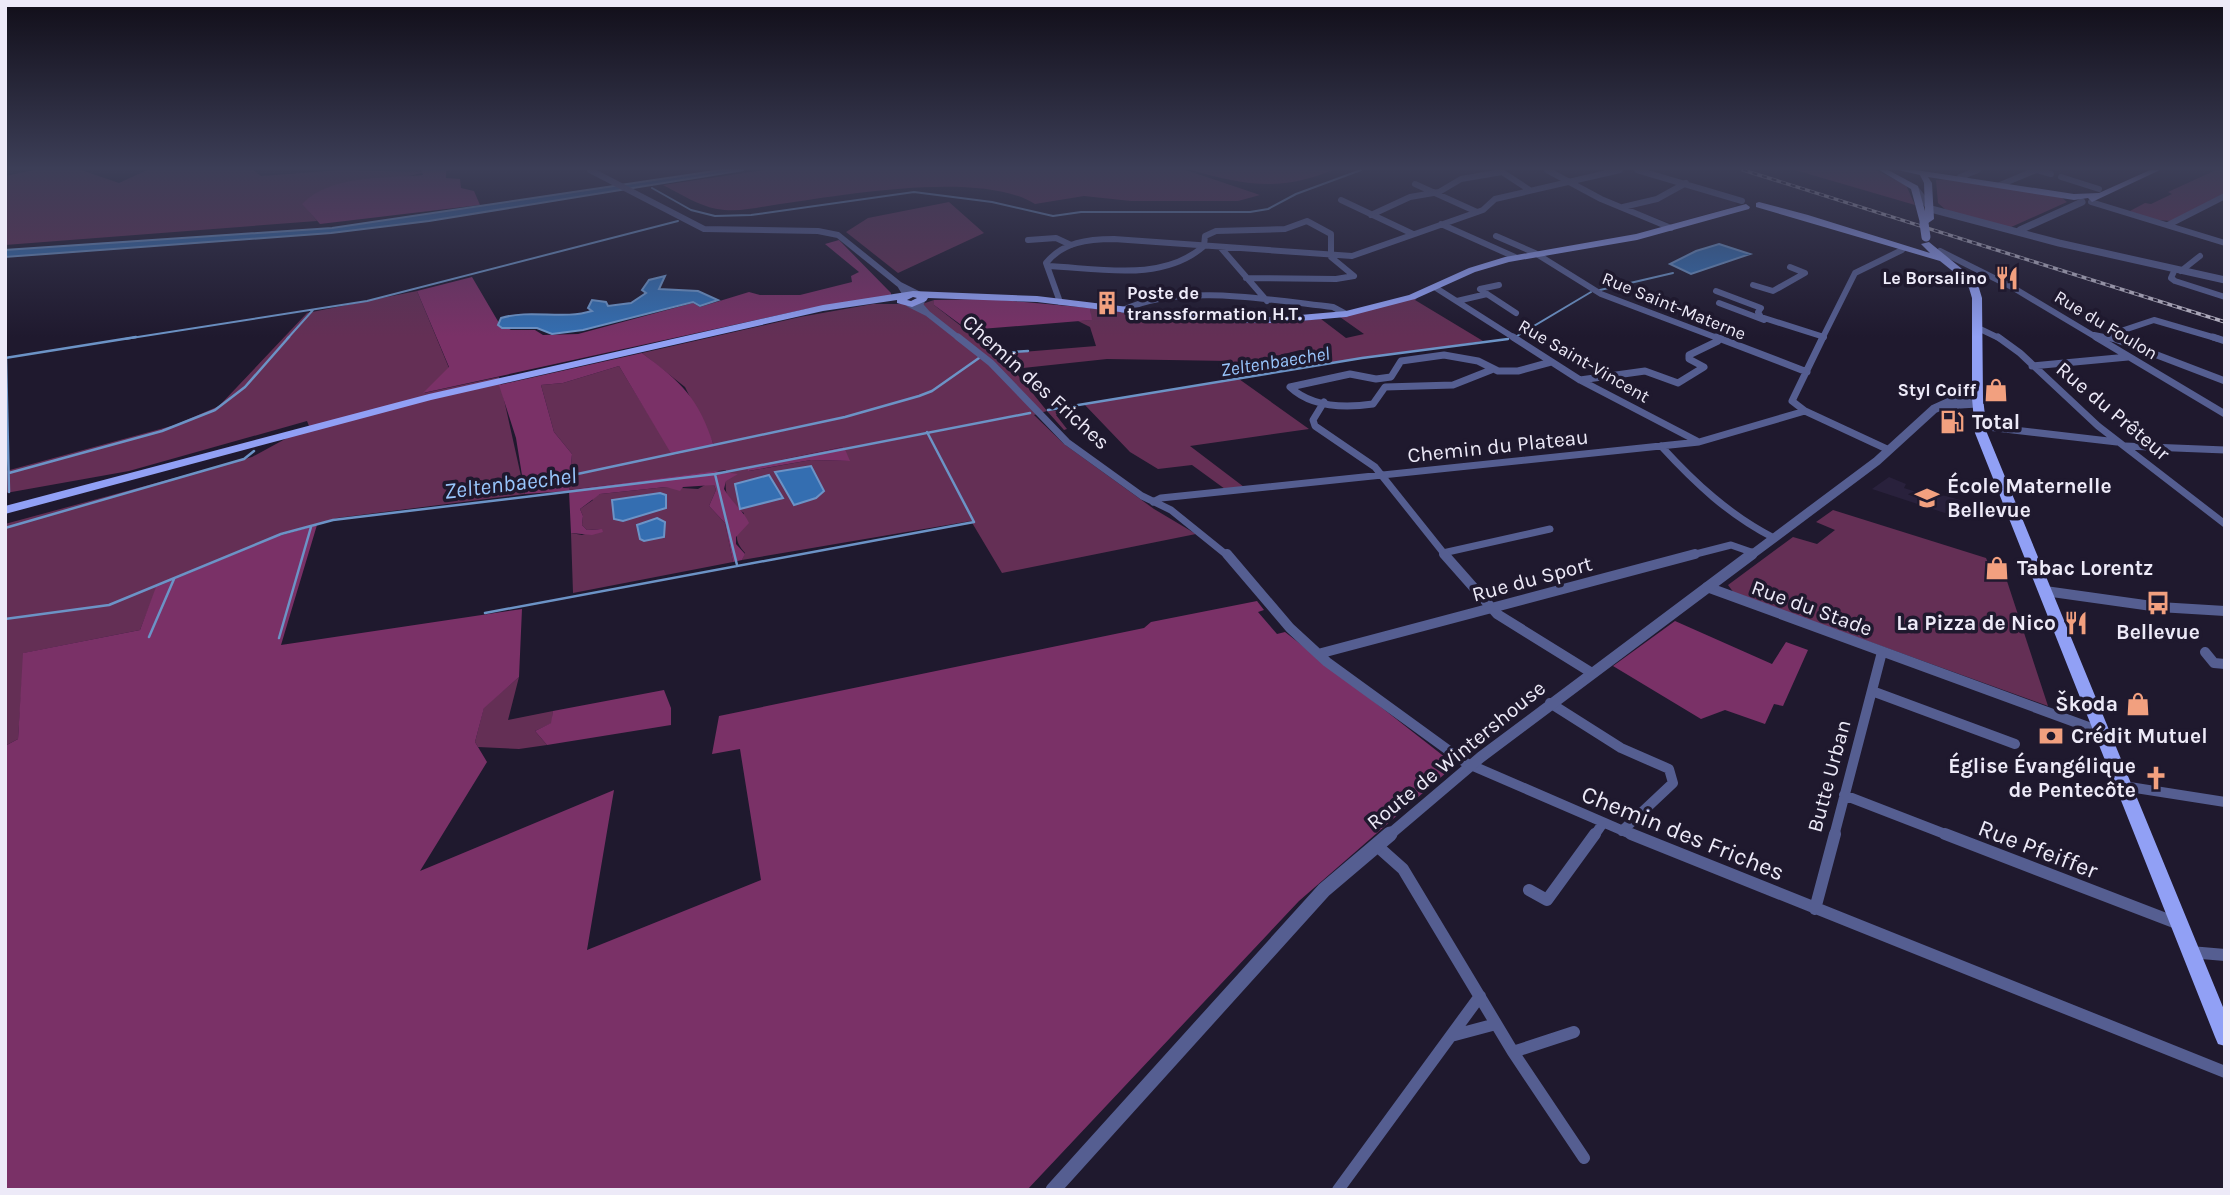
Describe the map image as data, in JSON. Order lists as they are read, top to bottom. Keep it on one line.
{"streets":{"street":["Rue Saint-Materne","Rue du Foulon","Rue Saint-Vincent","Chemin des Friches","Rue du Prêteur","Chemin du Plateau","Rue du Sport","Rue du Stade","Route de Wintershouse","Butte Urban","Rue Pfeiffer"]},"crossings":[["Rue Saint-Vincent","Chemin du Plateau"],["Chemin des Friches","Chemin du Plateau"],["Chemin des Friches","Rue du Sport"],["Chemin des Friches","Route de Wintershouse"],["Chemin des Friches","Butte Urban"],["Rue du Sport","Route de Wintershouse"],["Rue du Stade","Route de Wintershouse"],["Rue du Stade","Butte Urban"],["Butte Urban","Rue Pfeiffer"]],"water":["Zeltenbaechel"],"places":{"restaurant":["Le Borsalino","La Pizza de Nico"],"building":["Poste de transsformation H.T."],"shop":["Styl Coiff","Tabac Lorentz","Škoda"],"fuel station":["Total"],"school or university":["École Maternelle Bellevue"],"bus stop":["Bellevue"],"bank":["Crédit Mutuel"],"church":["Église Évangélique de Pentecôte"]}}
